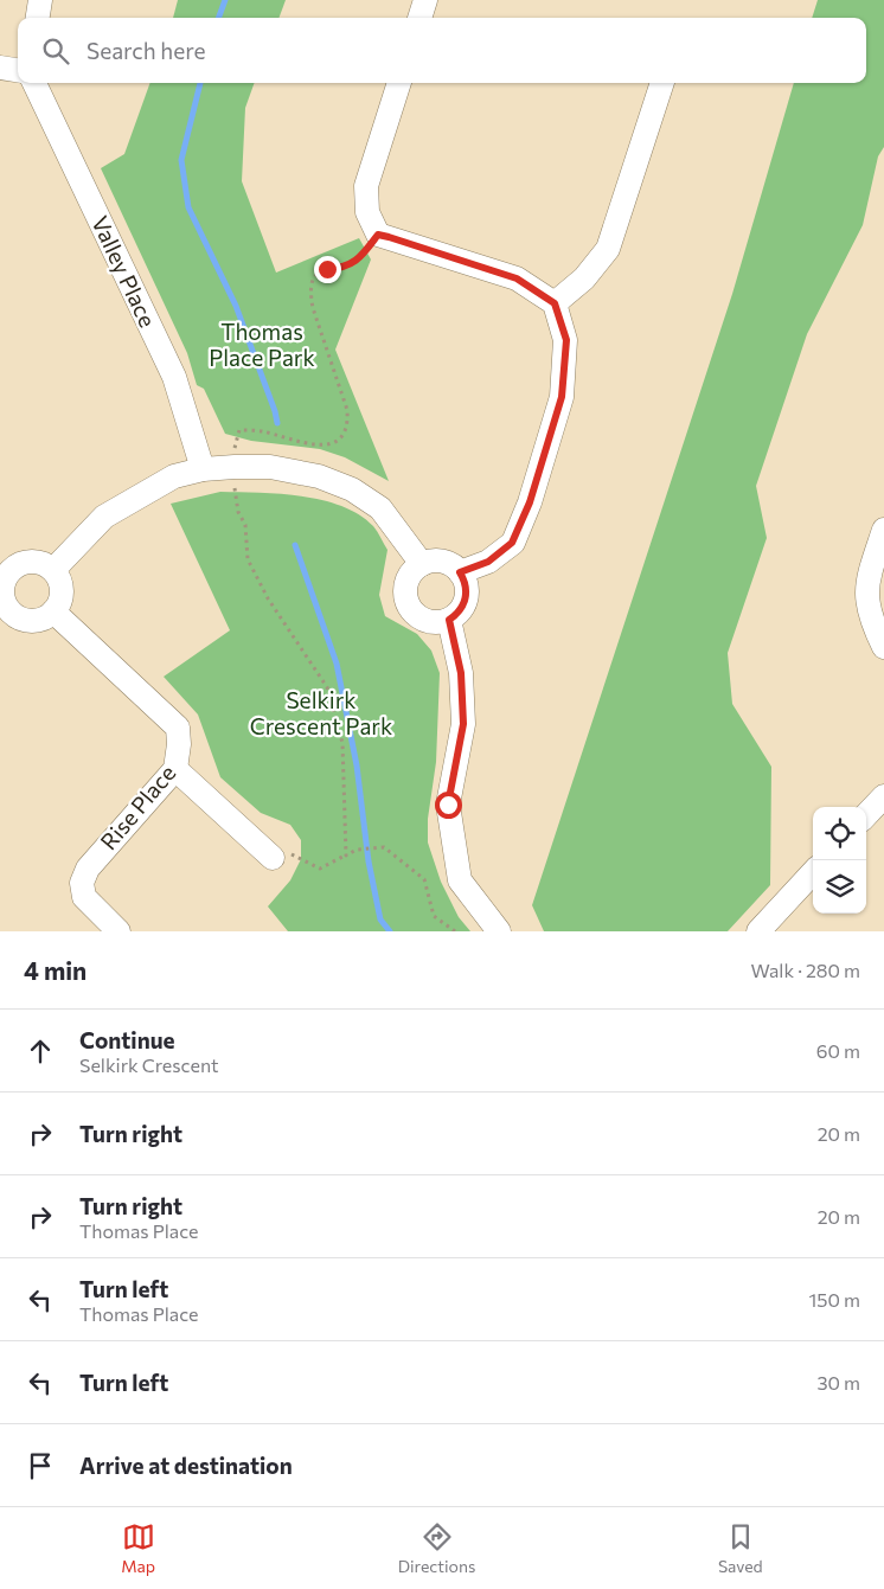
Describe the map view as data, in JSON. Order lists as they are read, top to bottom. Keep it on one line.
{"streets":{"street":["Valley Place","Rise Place"]},"parks":["Thomas Place Park","Selkirk Crescent Park"],"page":{"search":"Search here","heading":["4 min","Walk · 280 m"],"list":[["Continue","Selkirk Crescent","60 m"],["Turn right","20 m"],["Turn right","Thomas Place","20 m"],["Turn left","Thomas Place","150 m"],["Turn left","30 m"],"Arrive at destination"],"nav":["Map","Directions","Saved"]}}
